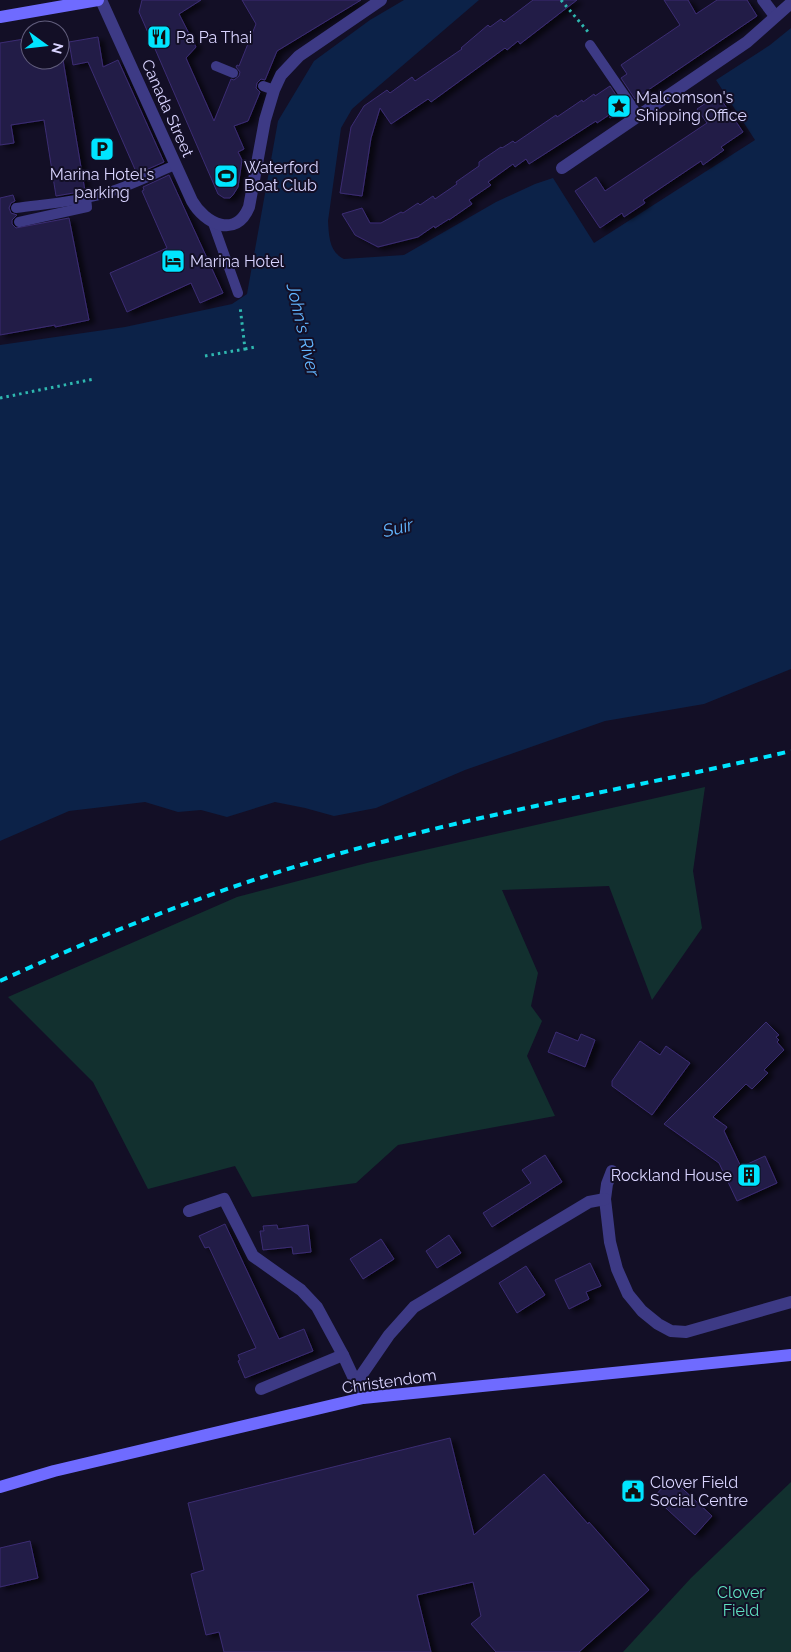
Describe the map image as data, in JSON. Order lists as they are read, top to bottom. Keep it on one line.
{"streets":{"street":["Canada Street","Christendom"]},"water":["John's River","Suir"],"parks":["Clover Field"],"places":{"restaurant":["Pa Pa Thai"],"place":["Malcomson's Shipping Office"],"parking":["Marina Hotel's parking"],"sports":["Waterford Boat Club"],"hotel":["Marina Hotel"],"building":["Rockland House"],"public building":["Clover Field Social Centre"]},"north":"right"}
